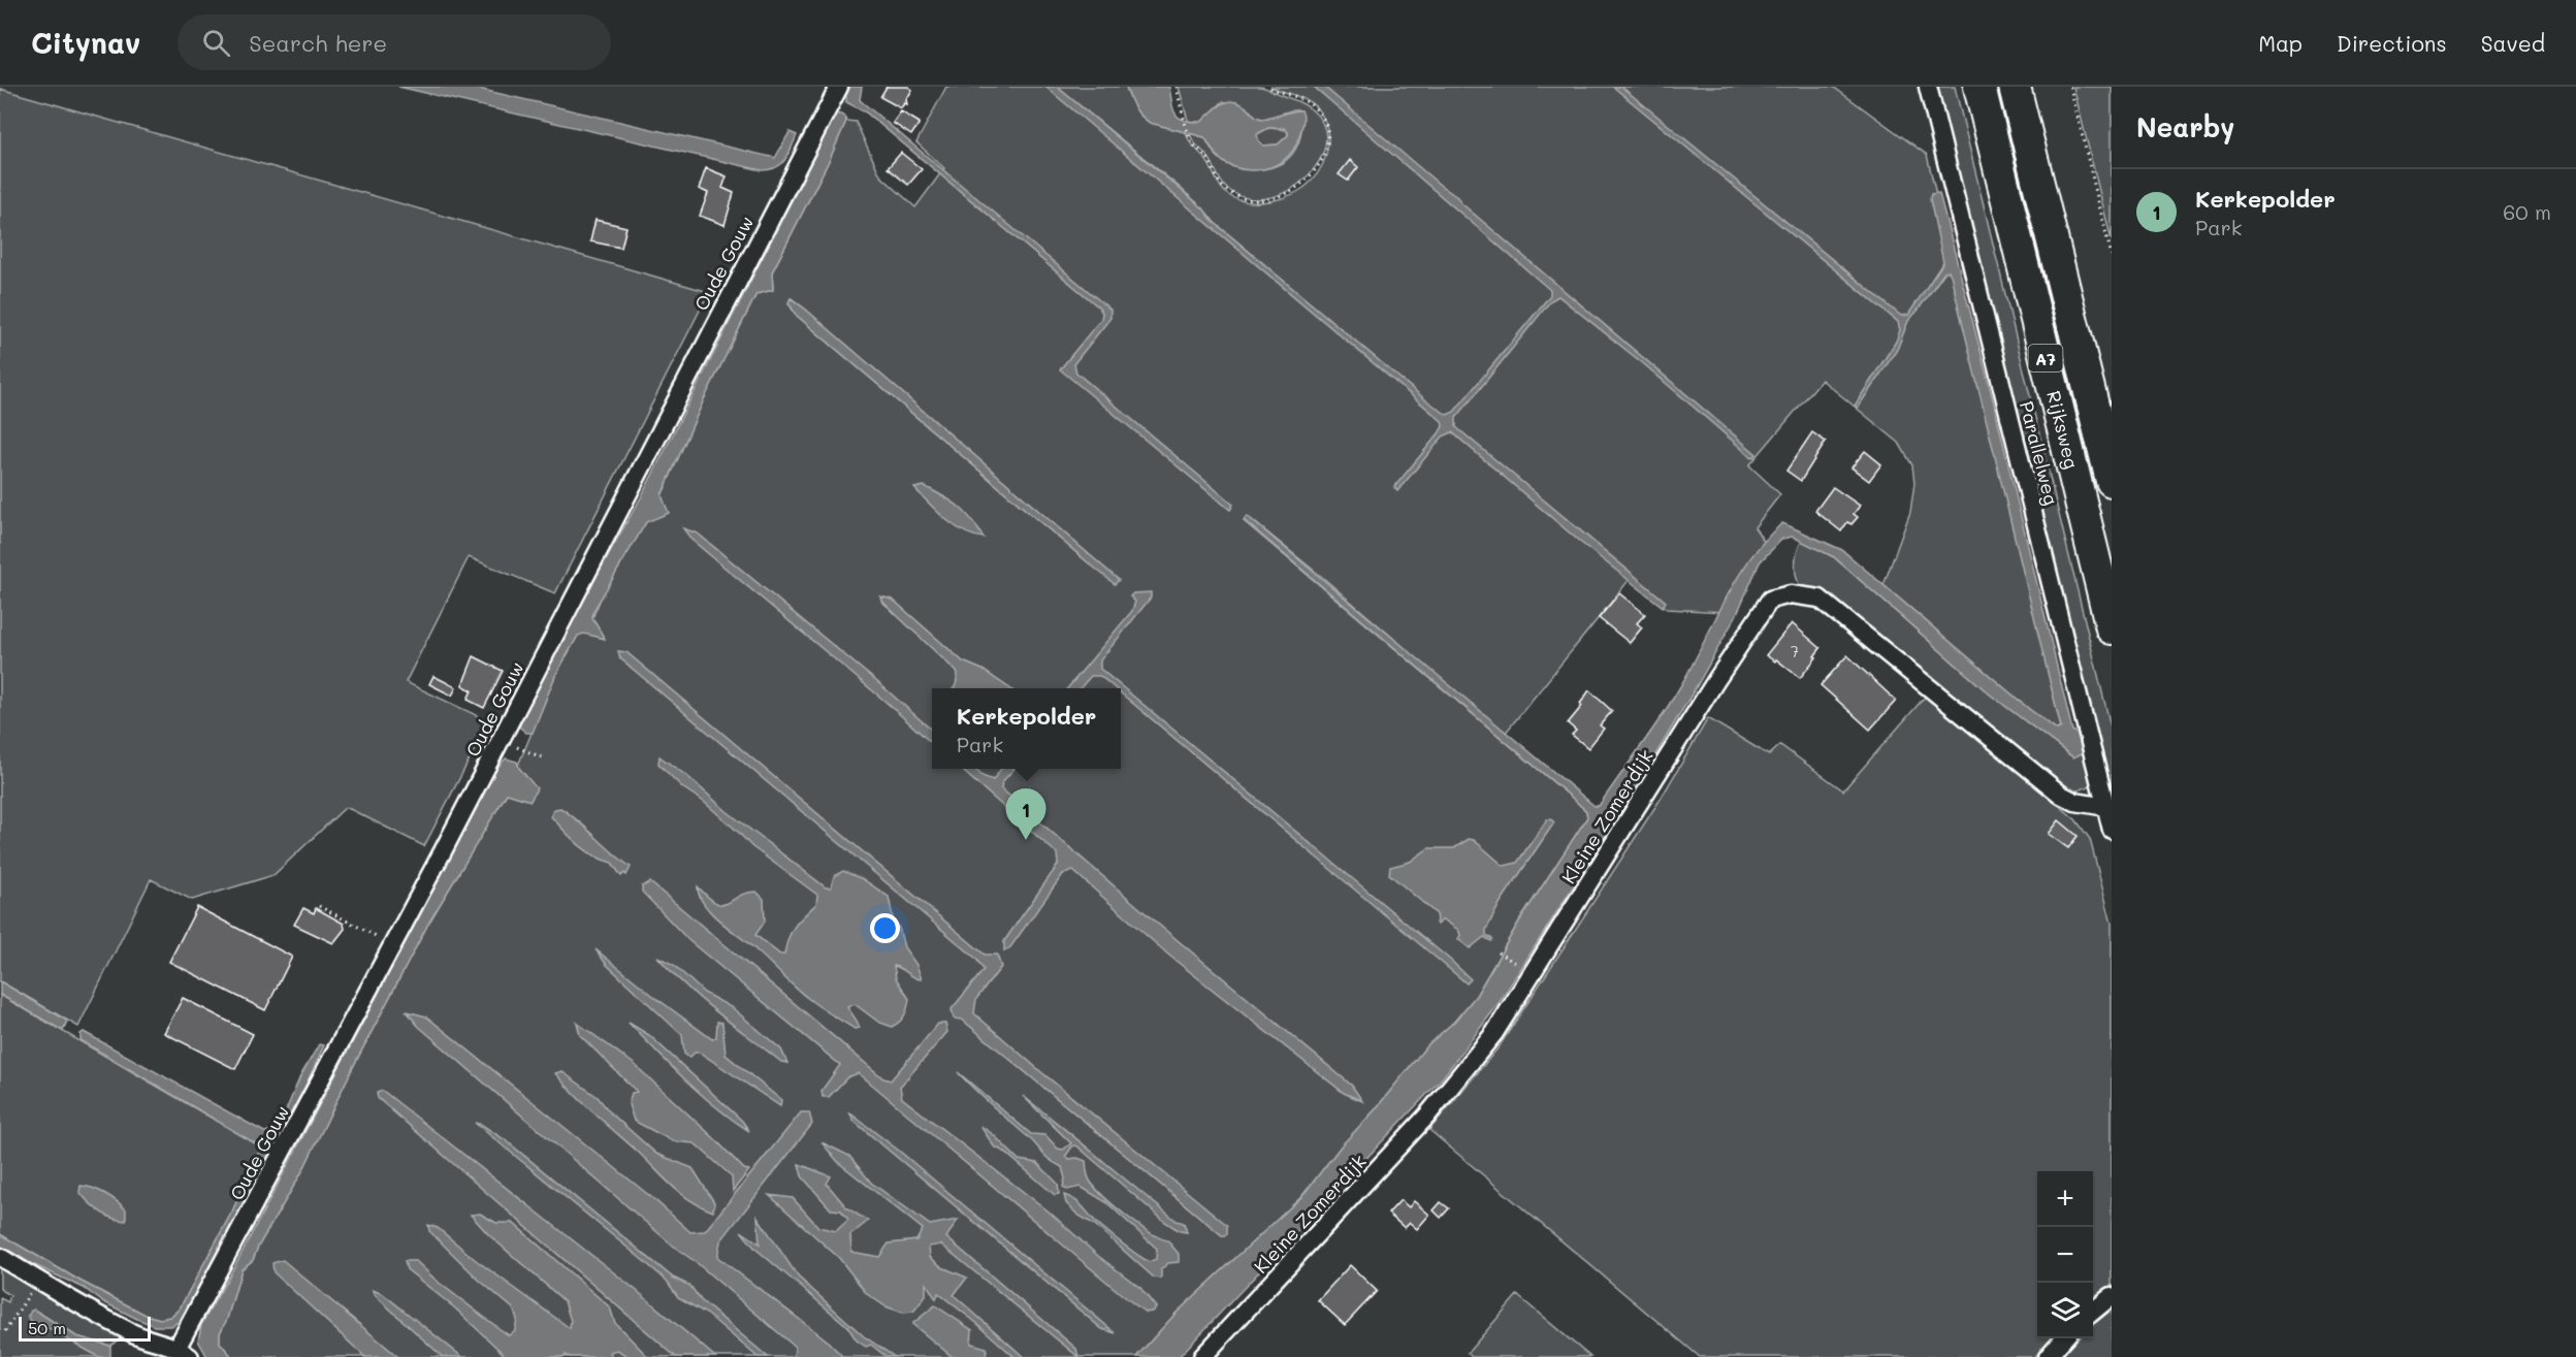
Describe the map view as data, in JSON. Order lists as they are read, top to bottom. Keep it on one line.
{"streets":{"highway":["A7","Rijksweg"],"street":["Oude Gouw","Parallelweg","Kleine Zomerdijk"]},"crossings":[["Parallelweg","Kleine Zomerdijk"]],"house_numbers":["7"],"scale_bar":"50 m","page":{"header":"Citynav","search":"Search here","nav":["Map","Directions","Saved"],"heading":"Nearby","list":[{"mark":"1","name":"Kerkepolder","note":"Park","value":"60 m"}],"popup":["Kerkepolder","Park"],"pins":"1","map_buttons":["+","−"],"scale":"50 m"}}
